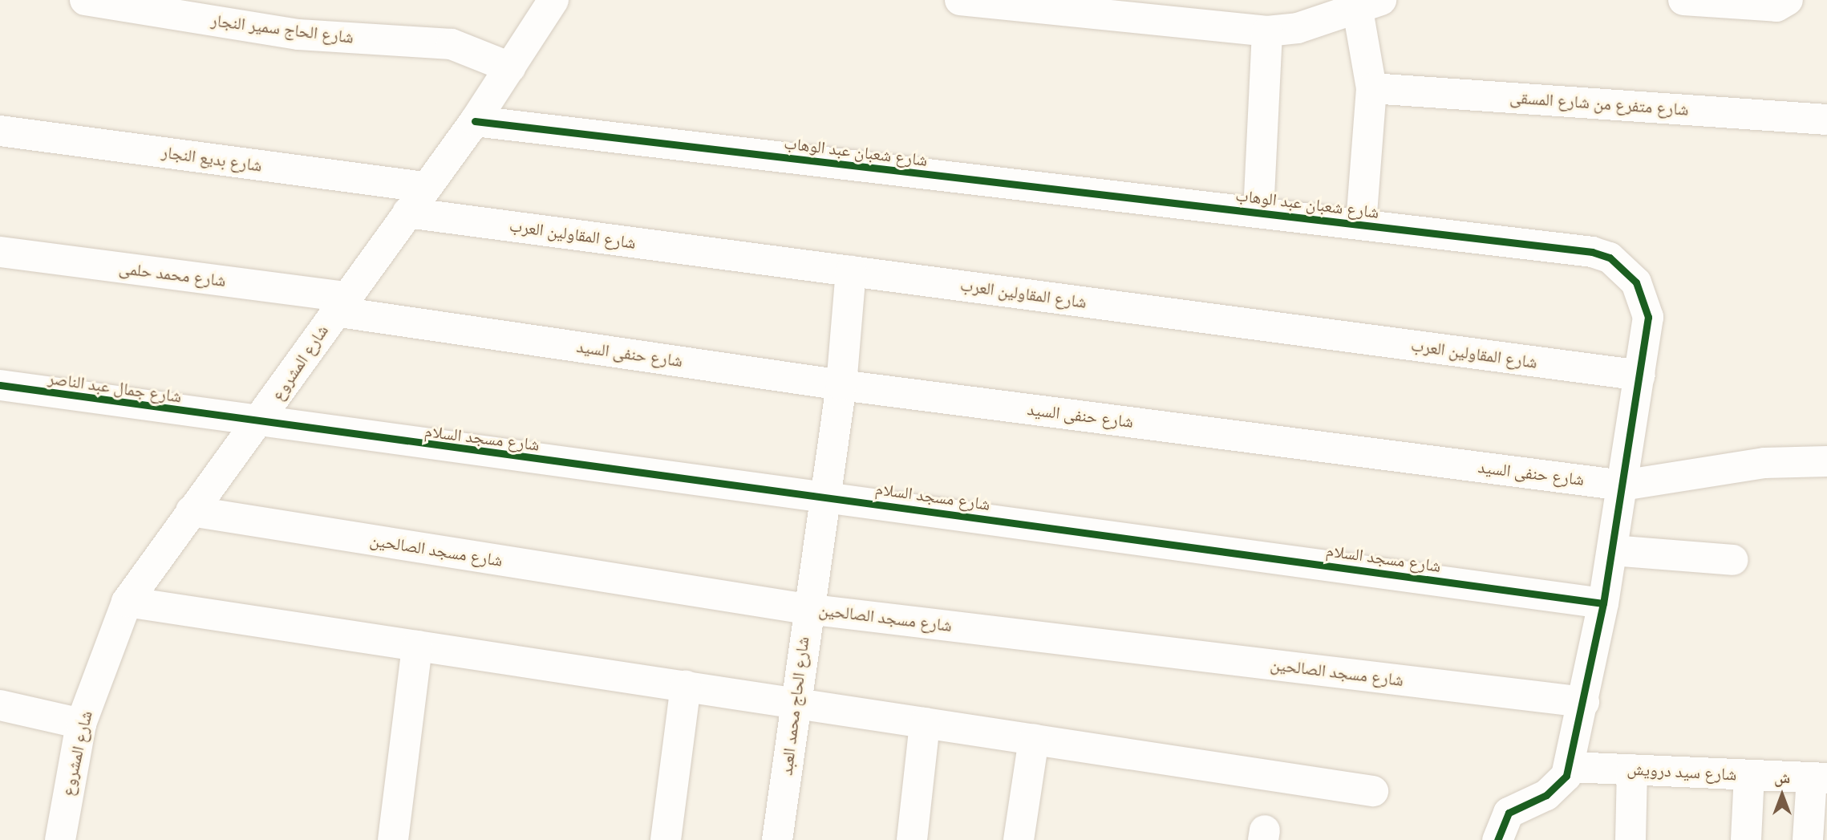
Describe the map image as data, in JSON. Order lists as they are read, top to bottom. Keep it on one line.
{"streets":{"street":["شارع الحاج سمير النجار","شارع متفرع من شارع المسقى","شارع شعبان عبد الوهاب","شارع بديع النجار","شارع المقاولين العرب","شارع محمد حلمى","شارع حنفى السيد","شارع المشروع","شارع جمال عبد الناصر","شارع مسجد السلام","شارع مسجد الصالحين","شارع الحاج محمد العبد","شارع سيد درويش"]},"crossings":[["شارع الحاج سمير النجار","شارع المشروع"],["شارع شعبان عبد الوهاب","شارع المقاولين العرب"],["شارع شعبان عبد الوهاب","شارع حنفى السيد"],["شارع شعبان عبد الوهاب","شارع المشروع"],["شارع شعبان عبد الوهاب","شارع مسجد السلام"],["شارع شعبان عبد الوهاب","شارع مسجد الصالحين"],["شارع شعبان عبد الوهاب","شارع سيد درويش"],["شارع بديع النجار","شارع المشروع"],["شارع المقاولين العرب","شارع المشروع"],["شارع المقاولين العرب","شارع الحاج محمد العبد"],["شارع محمد حلمى","شارع حنفى السيد"],["شارع محمد حلمى","شارع المشروع"],["شارع حنفى السيد","شارع المشروع"],["شارع حنفى السيد","شارع الحاج محمد العبد"],["شارع المشروع","شارع جمال عبد الناصر"],["شارع المشروع","شارع مسجد السلام"],["شارع المشروع","شارع مسجد الصالحين"],["شارع جمال عبد الناصر","شارع مسجد السلام"],["شارع مسجد السلام","شارع الحاج محمد العبد"],["شارع مسجد الصالحين","شارع الحاج محمد العبد"]],"north":"top"}
